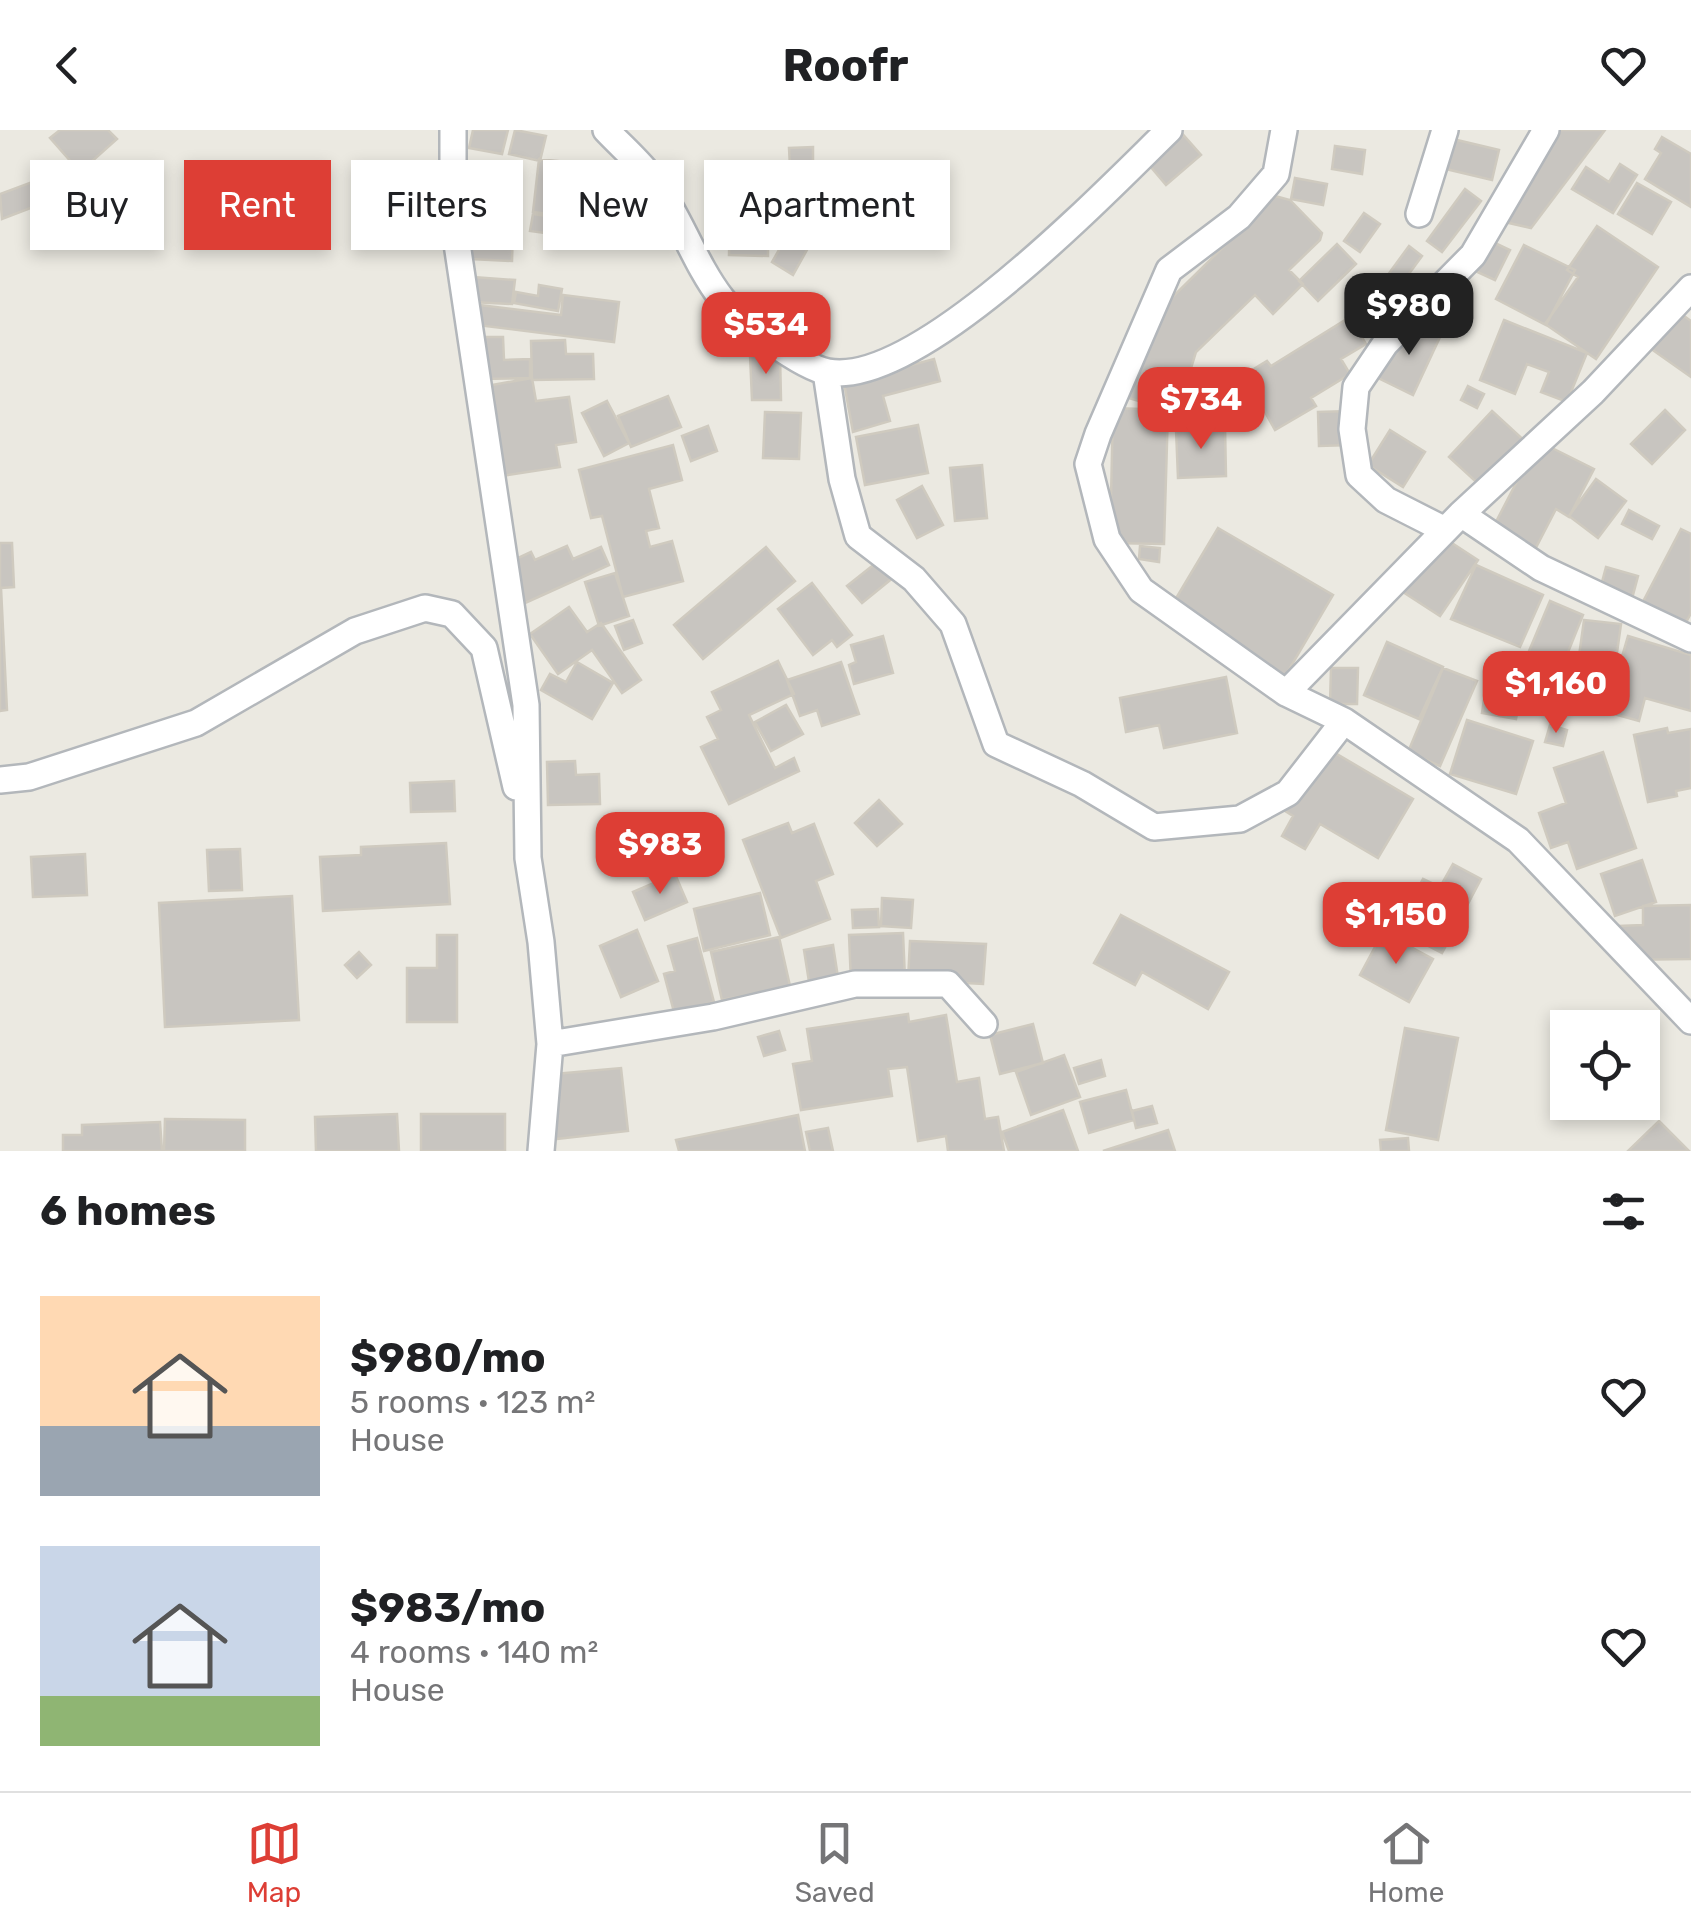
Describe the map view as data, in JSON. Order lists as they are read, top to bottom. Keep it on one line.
{"page":{"header":"Roofr","chip":["Buy","Rent","Filters","New","Apartment"],"price":["$980","$534","$734","$1,160","$983","$1,150"],"heading":"6 homes","list":[{"name":"$980/mo","note":"5 rooms · 123 m² · House"},{"name":"$983/mo","note":"4 rooms · 140 m² · House"}],"tabs":["Map","Saved","Home"]}}
